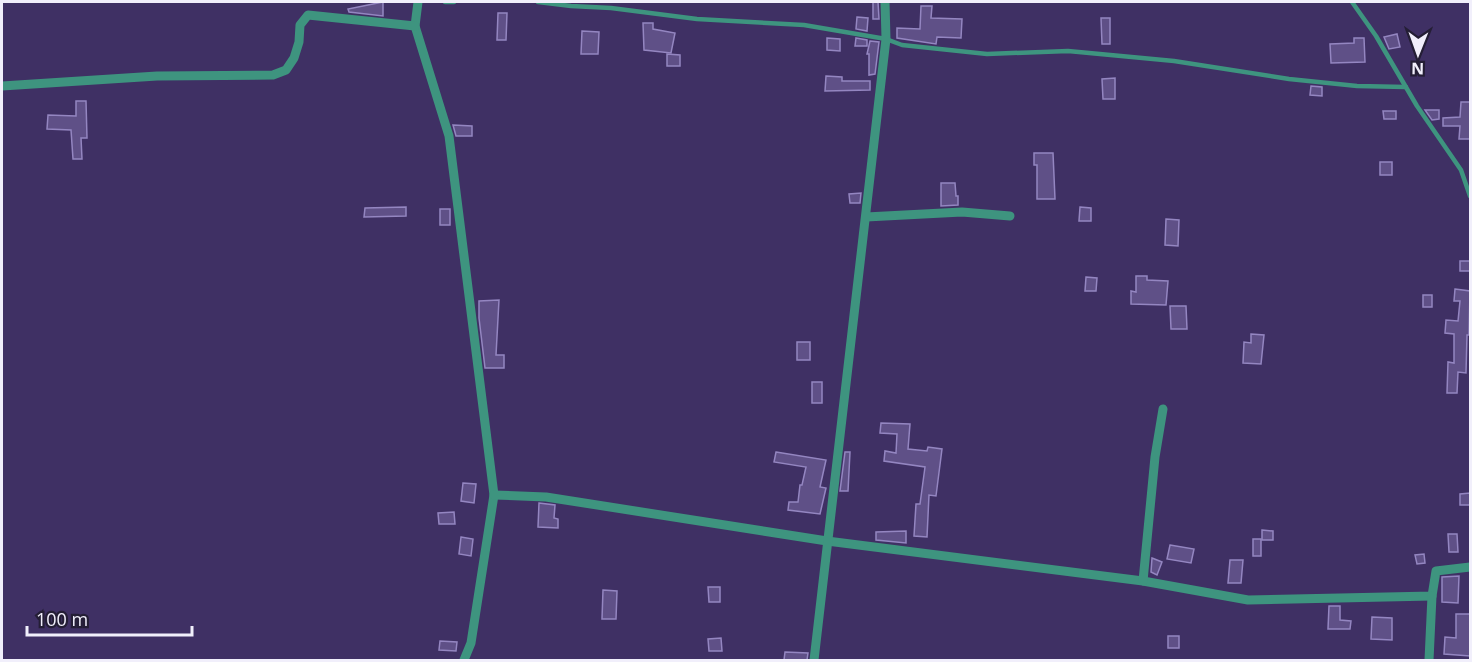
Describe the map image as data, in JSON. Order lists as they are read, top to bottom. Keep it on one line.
{"scale_bar":"100 m","north":"bottom"}
